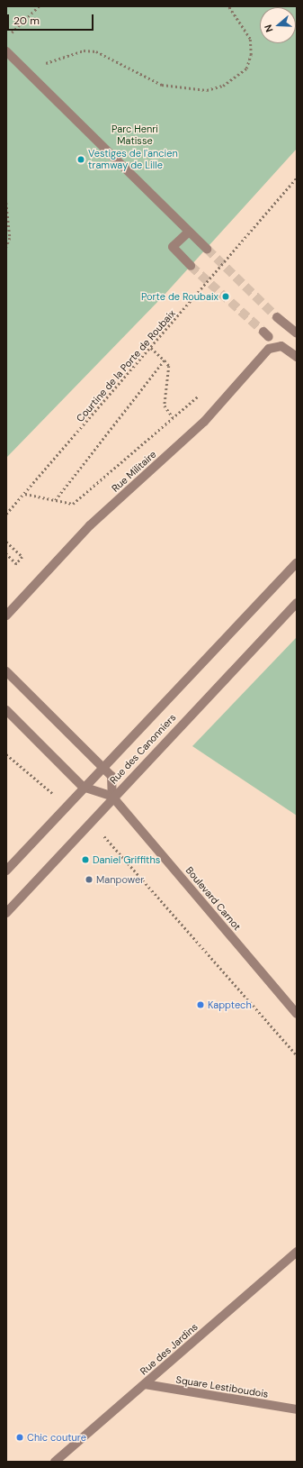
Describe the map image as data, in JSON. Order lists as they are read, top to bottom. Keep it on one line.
{"streets":{"street":["Rue Militaire","Rue des Canonniers","Boulevard Carnot","Rue des Jardins","Square Lestiboudois"],"path":["Courtine de la Porte de Roubaix"]},"crossings":[["Rue des Canonniers","Boulevard Carnot"],["Rue des Jardins","Square Lestiboudois"]],"parks":["Parc Henri Matisse"],"places":["Vestiges de l'ancien tramway de Lille","Porte de Roubaix","Daniel Griffiths","Manpower","Kapptech","Chic couture"],"scale_bar":"20 m","north":"left"}
